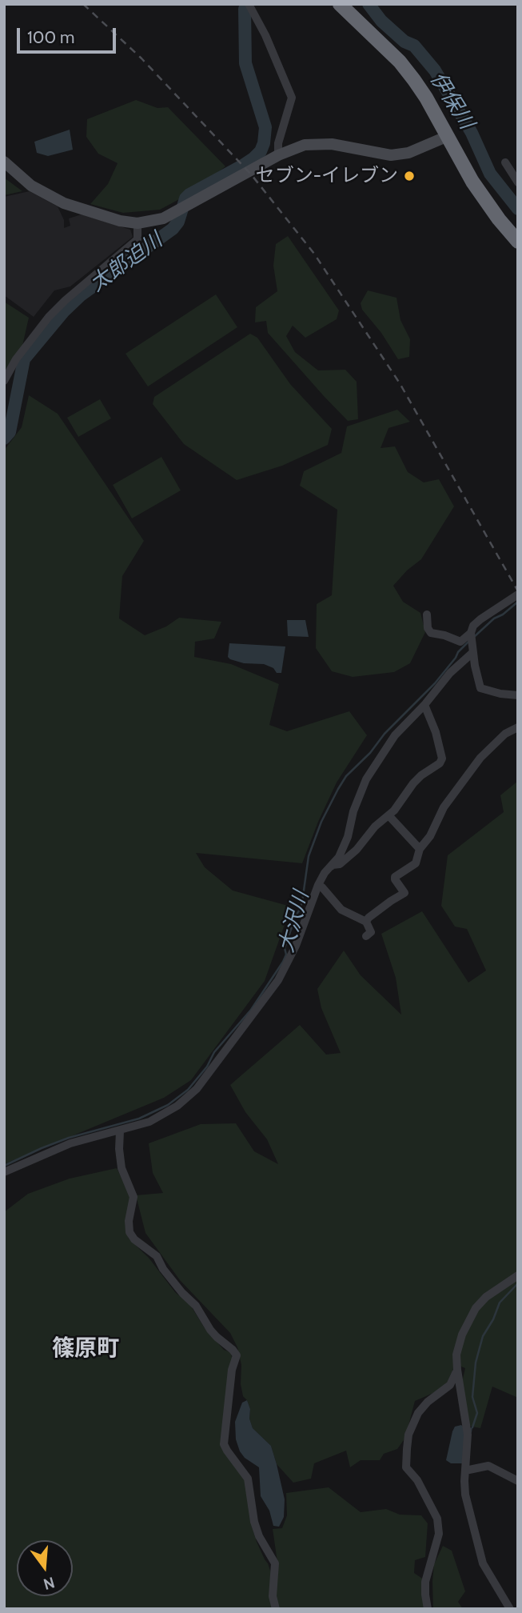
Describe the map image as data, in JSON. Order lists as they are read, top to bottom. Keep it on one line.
{"districts":["篠原町"],"water":["伊保川","太郎迫川","大沢川"],"places":["セブン-イレブン"],"scale_bar":"100 m","north":"bottom"}
